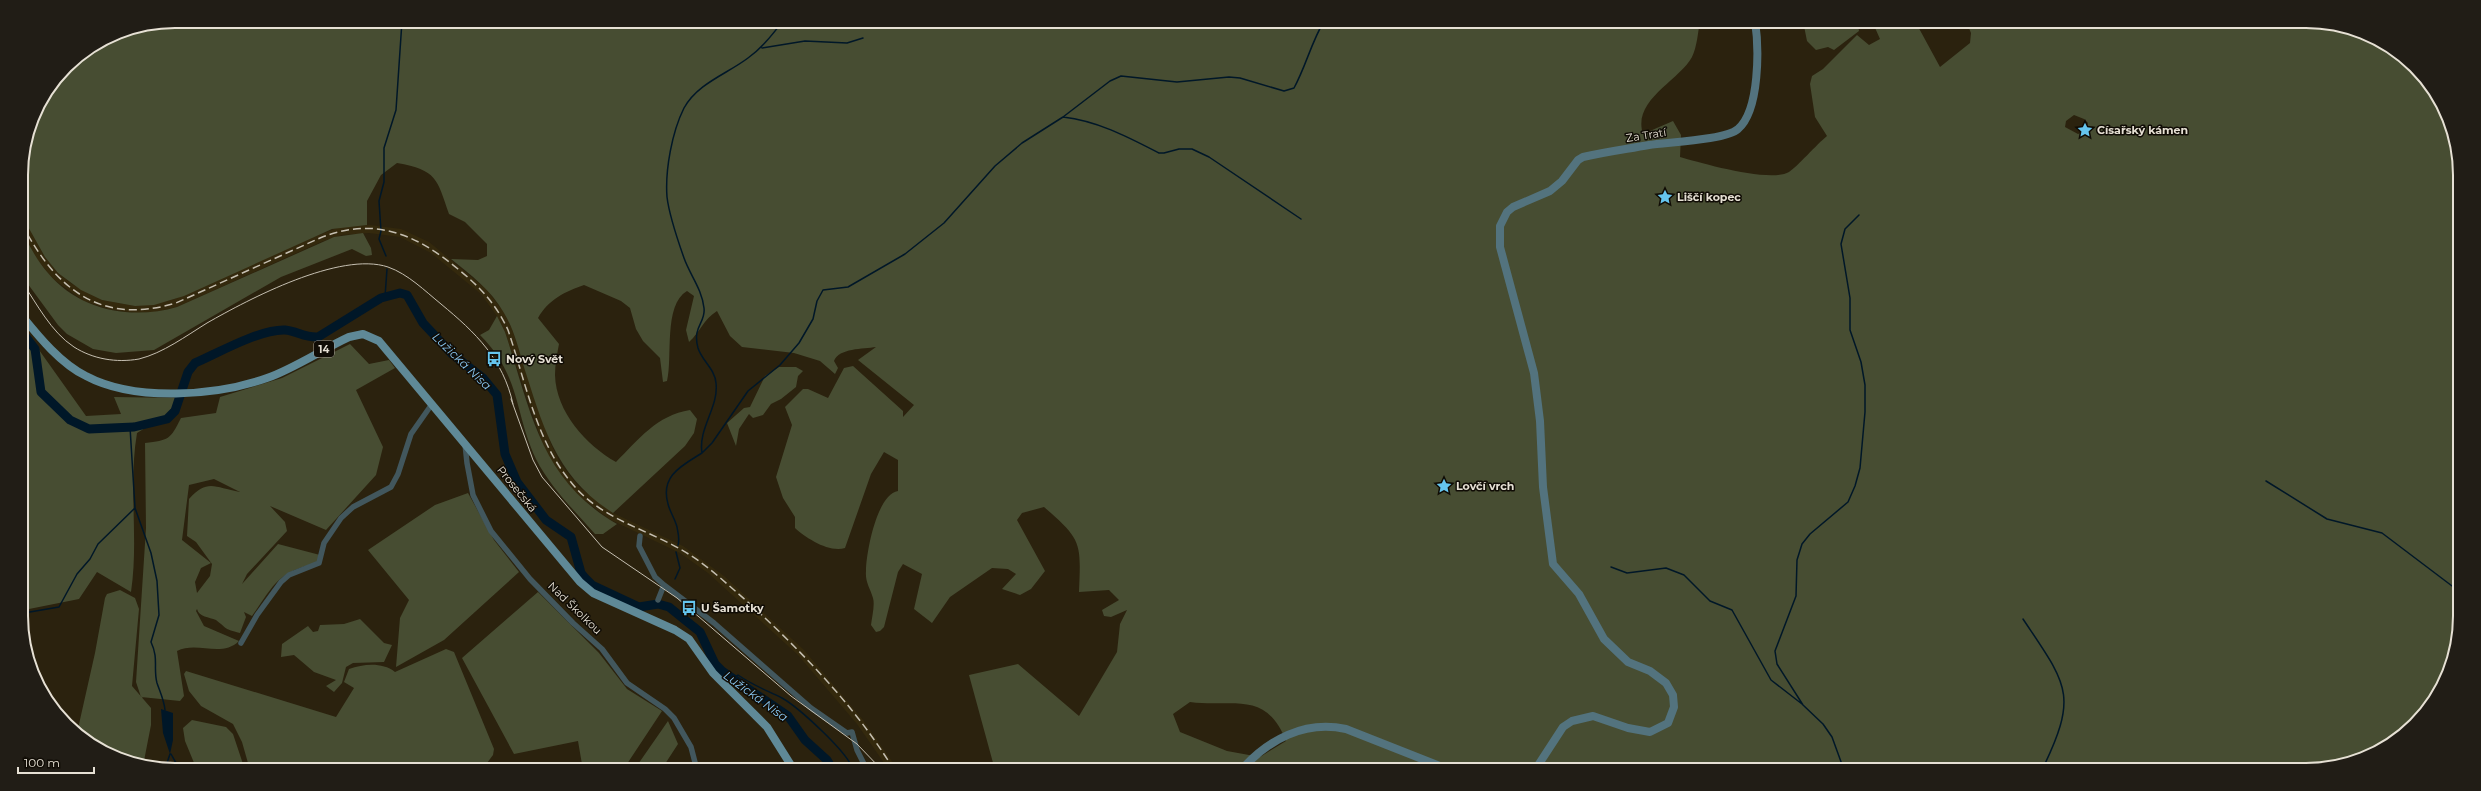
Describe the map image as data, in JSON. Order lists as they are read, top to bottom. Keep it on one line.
{"streets":{"main road":["14","Prosečská"],"street":["Za Tratí","Nad Školkou"]},"crossings":[["Prosečská","Nad Školkou"]],"water":["Lužická Nisa"],"places":{"place":["Císařský kámen","Liščí kopec","Lovčí vrch"],"bus stop":["Nový Svět","U Šamotky"]},"scale_bar":"100 m"}
